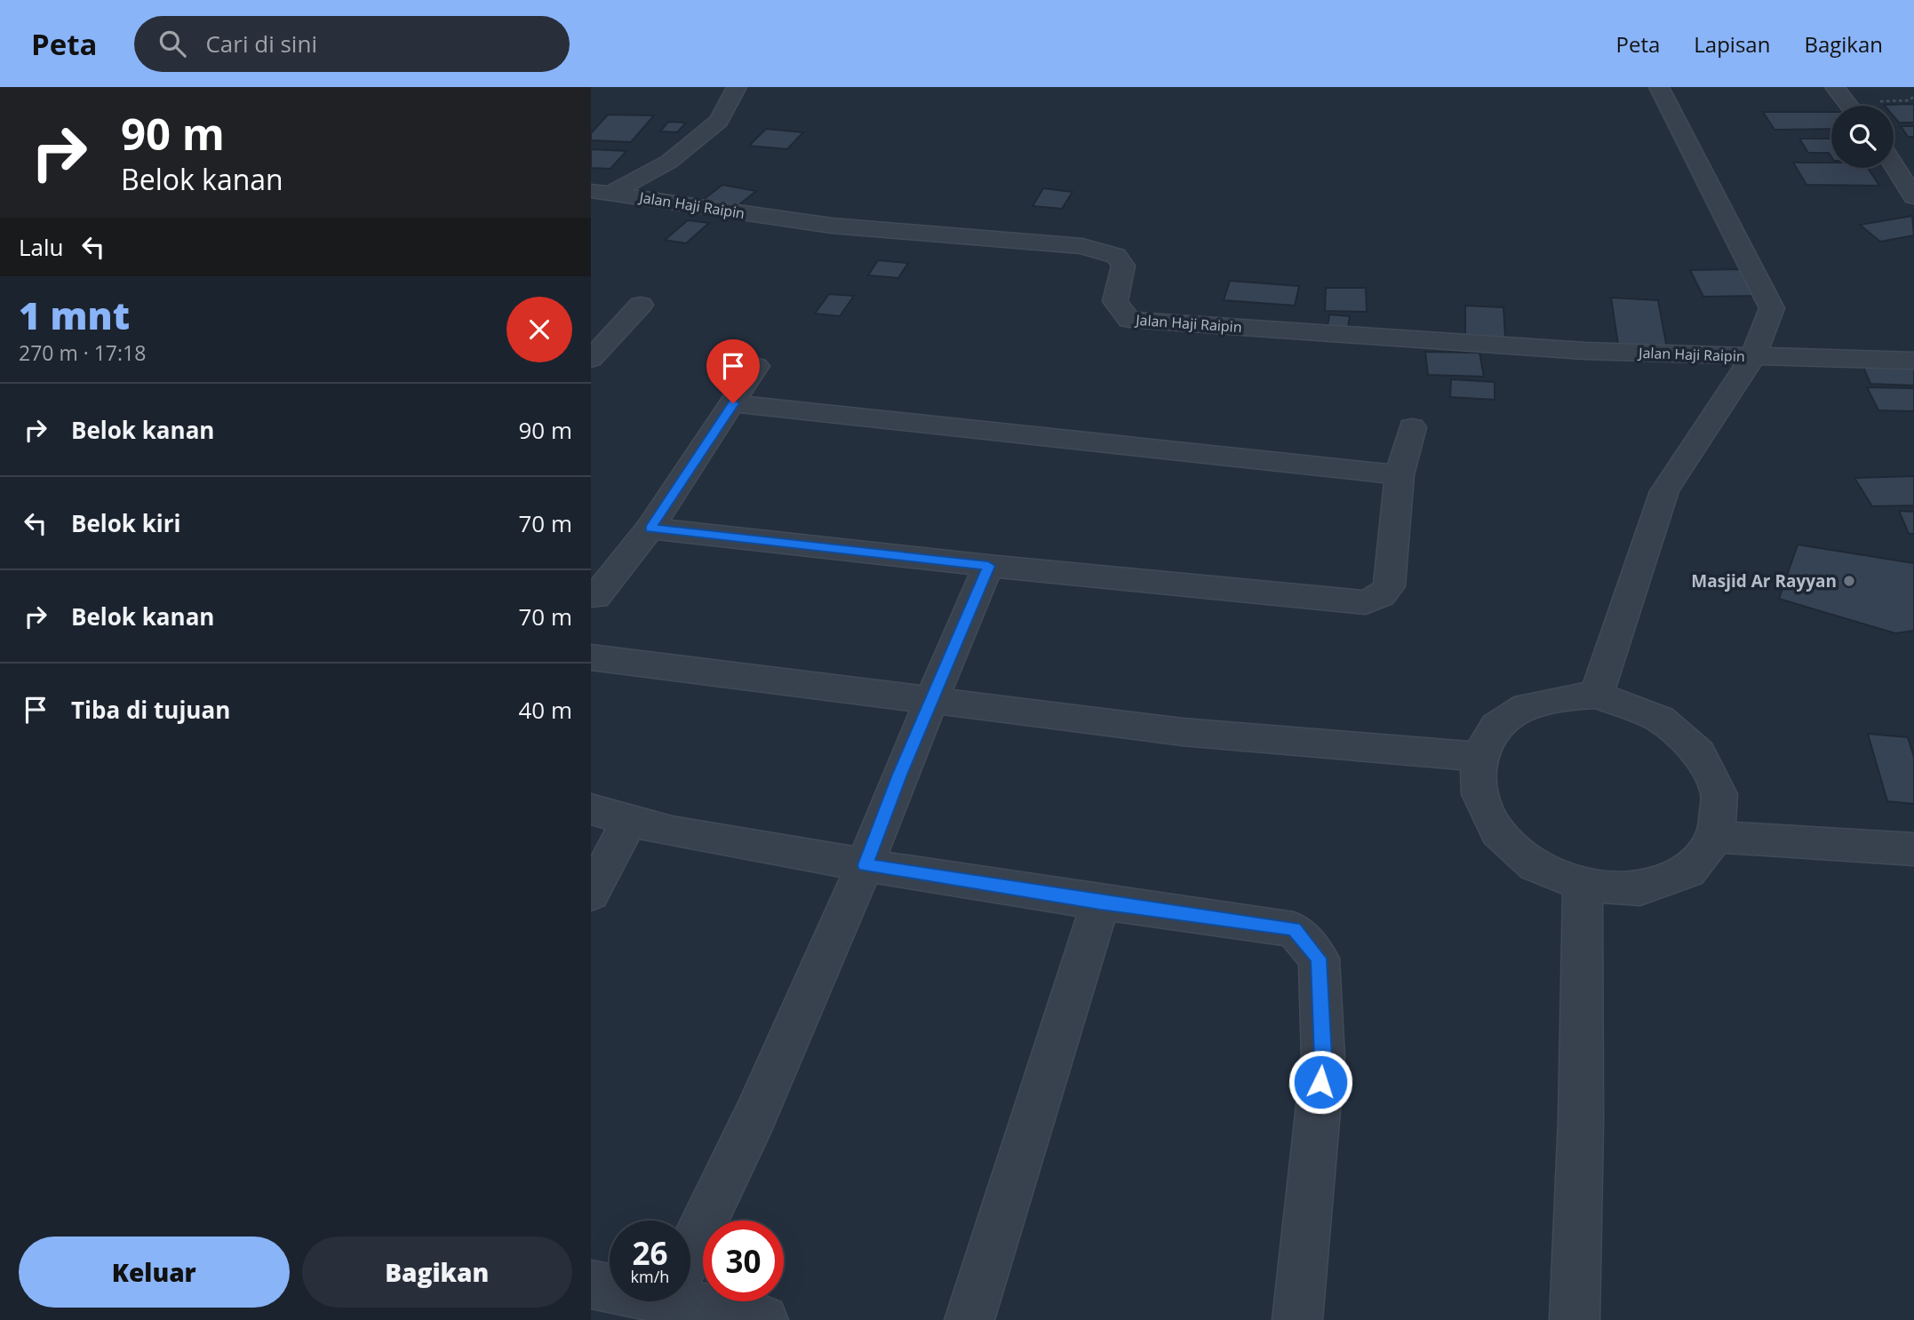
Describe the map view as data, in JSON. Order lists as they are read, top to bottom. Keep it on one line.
{"streets":{"street":["Jalan Haji Raipin"]},"places":["Masjid Ar Rayyan"],"page":{"header":"Peta","search":"Cari di sini","nav":["Peta","Lapisan","Bagikan"],"turn":["90 m","Belok kanan"],"then":"Lalu","heading":["1 mnt","270 m · 17:18"],"list":[{"name":"Belok kanan","value":"90 m"},{"name":"Belok kiri","value":"70 m"},{"name":"Belok kanan","value":"70 m"},{"name":"Tiba di tujuan","value":"40 m"}],"speed":"26 km/h","limit":"30","buttons":["Keluar","Bagikan"]}}
